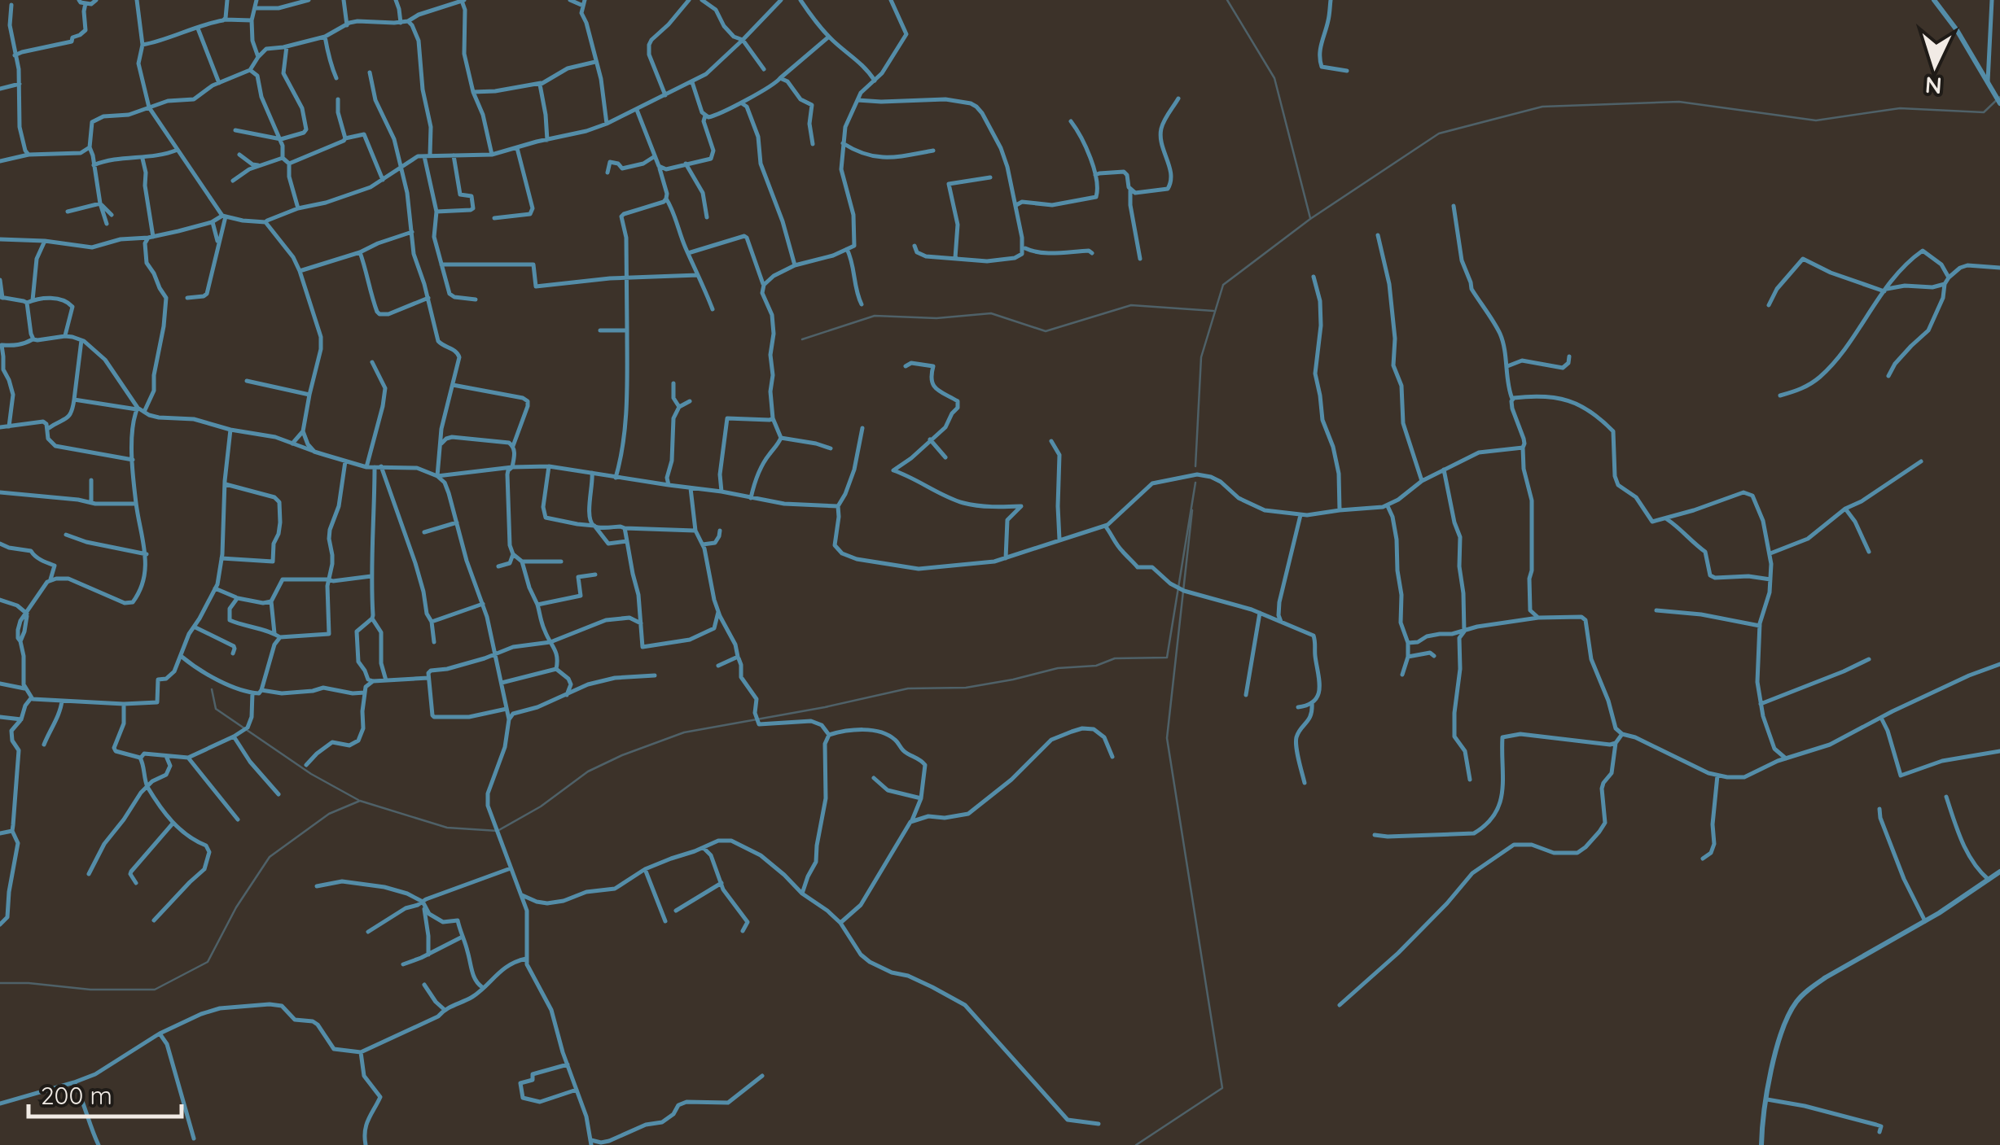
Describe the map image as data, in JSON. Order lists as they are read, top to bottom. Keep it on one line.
{"scale_bar":"200 m","north":"bottom"}
